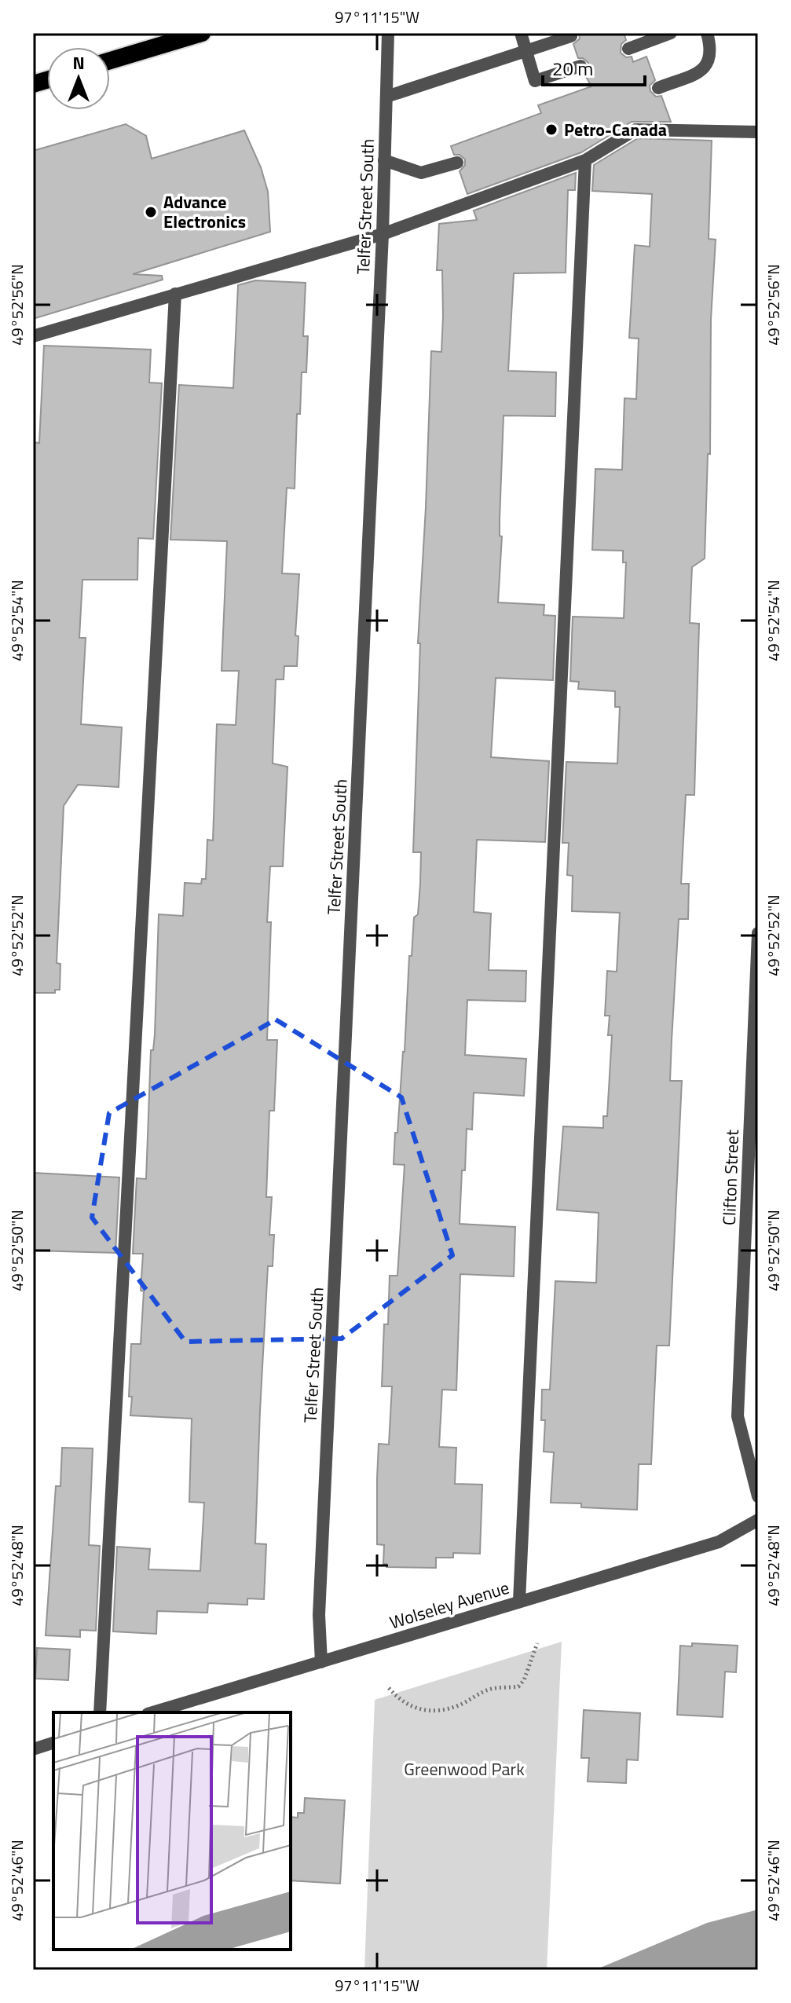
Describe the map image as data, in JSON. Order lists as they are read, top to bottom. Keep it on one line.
{"streets":{"street":["Telfer Street South","Clifton Street","Wolseley Avenue"]},"crossings":[["Telfer Street South","Wolseley Avenue"]],"parks":["Greenwood Park"],"places":["Petro-Canada","Advance Electronics"],"scale_bar":"20 m","north":"top","coordinates":["97°11'15\"W","49°52'56\"N","49°52'54\"N","49°52'52\"N","49°52'50\"N","49°52'48\"N","49°52'46\"N"]}
